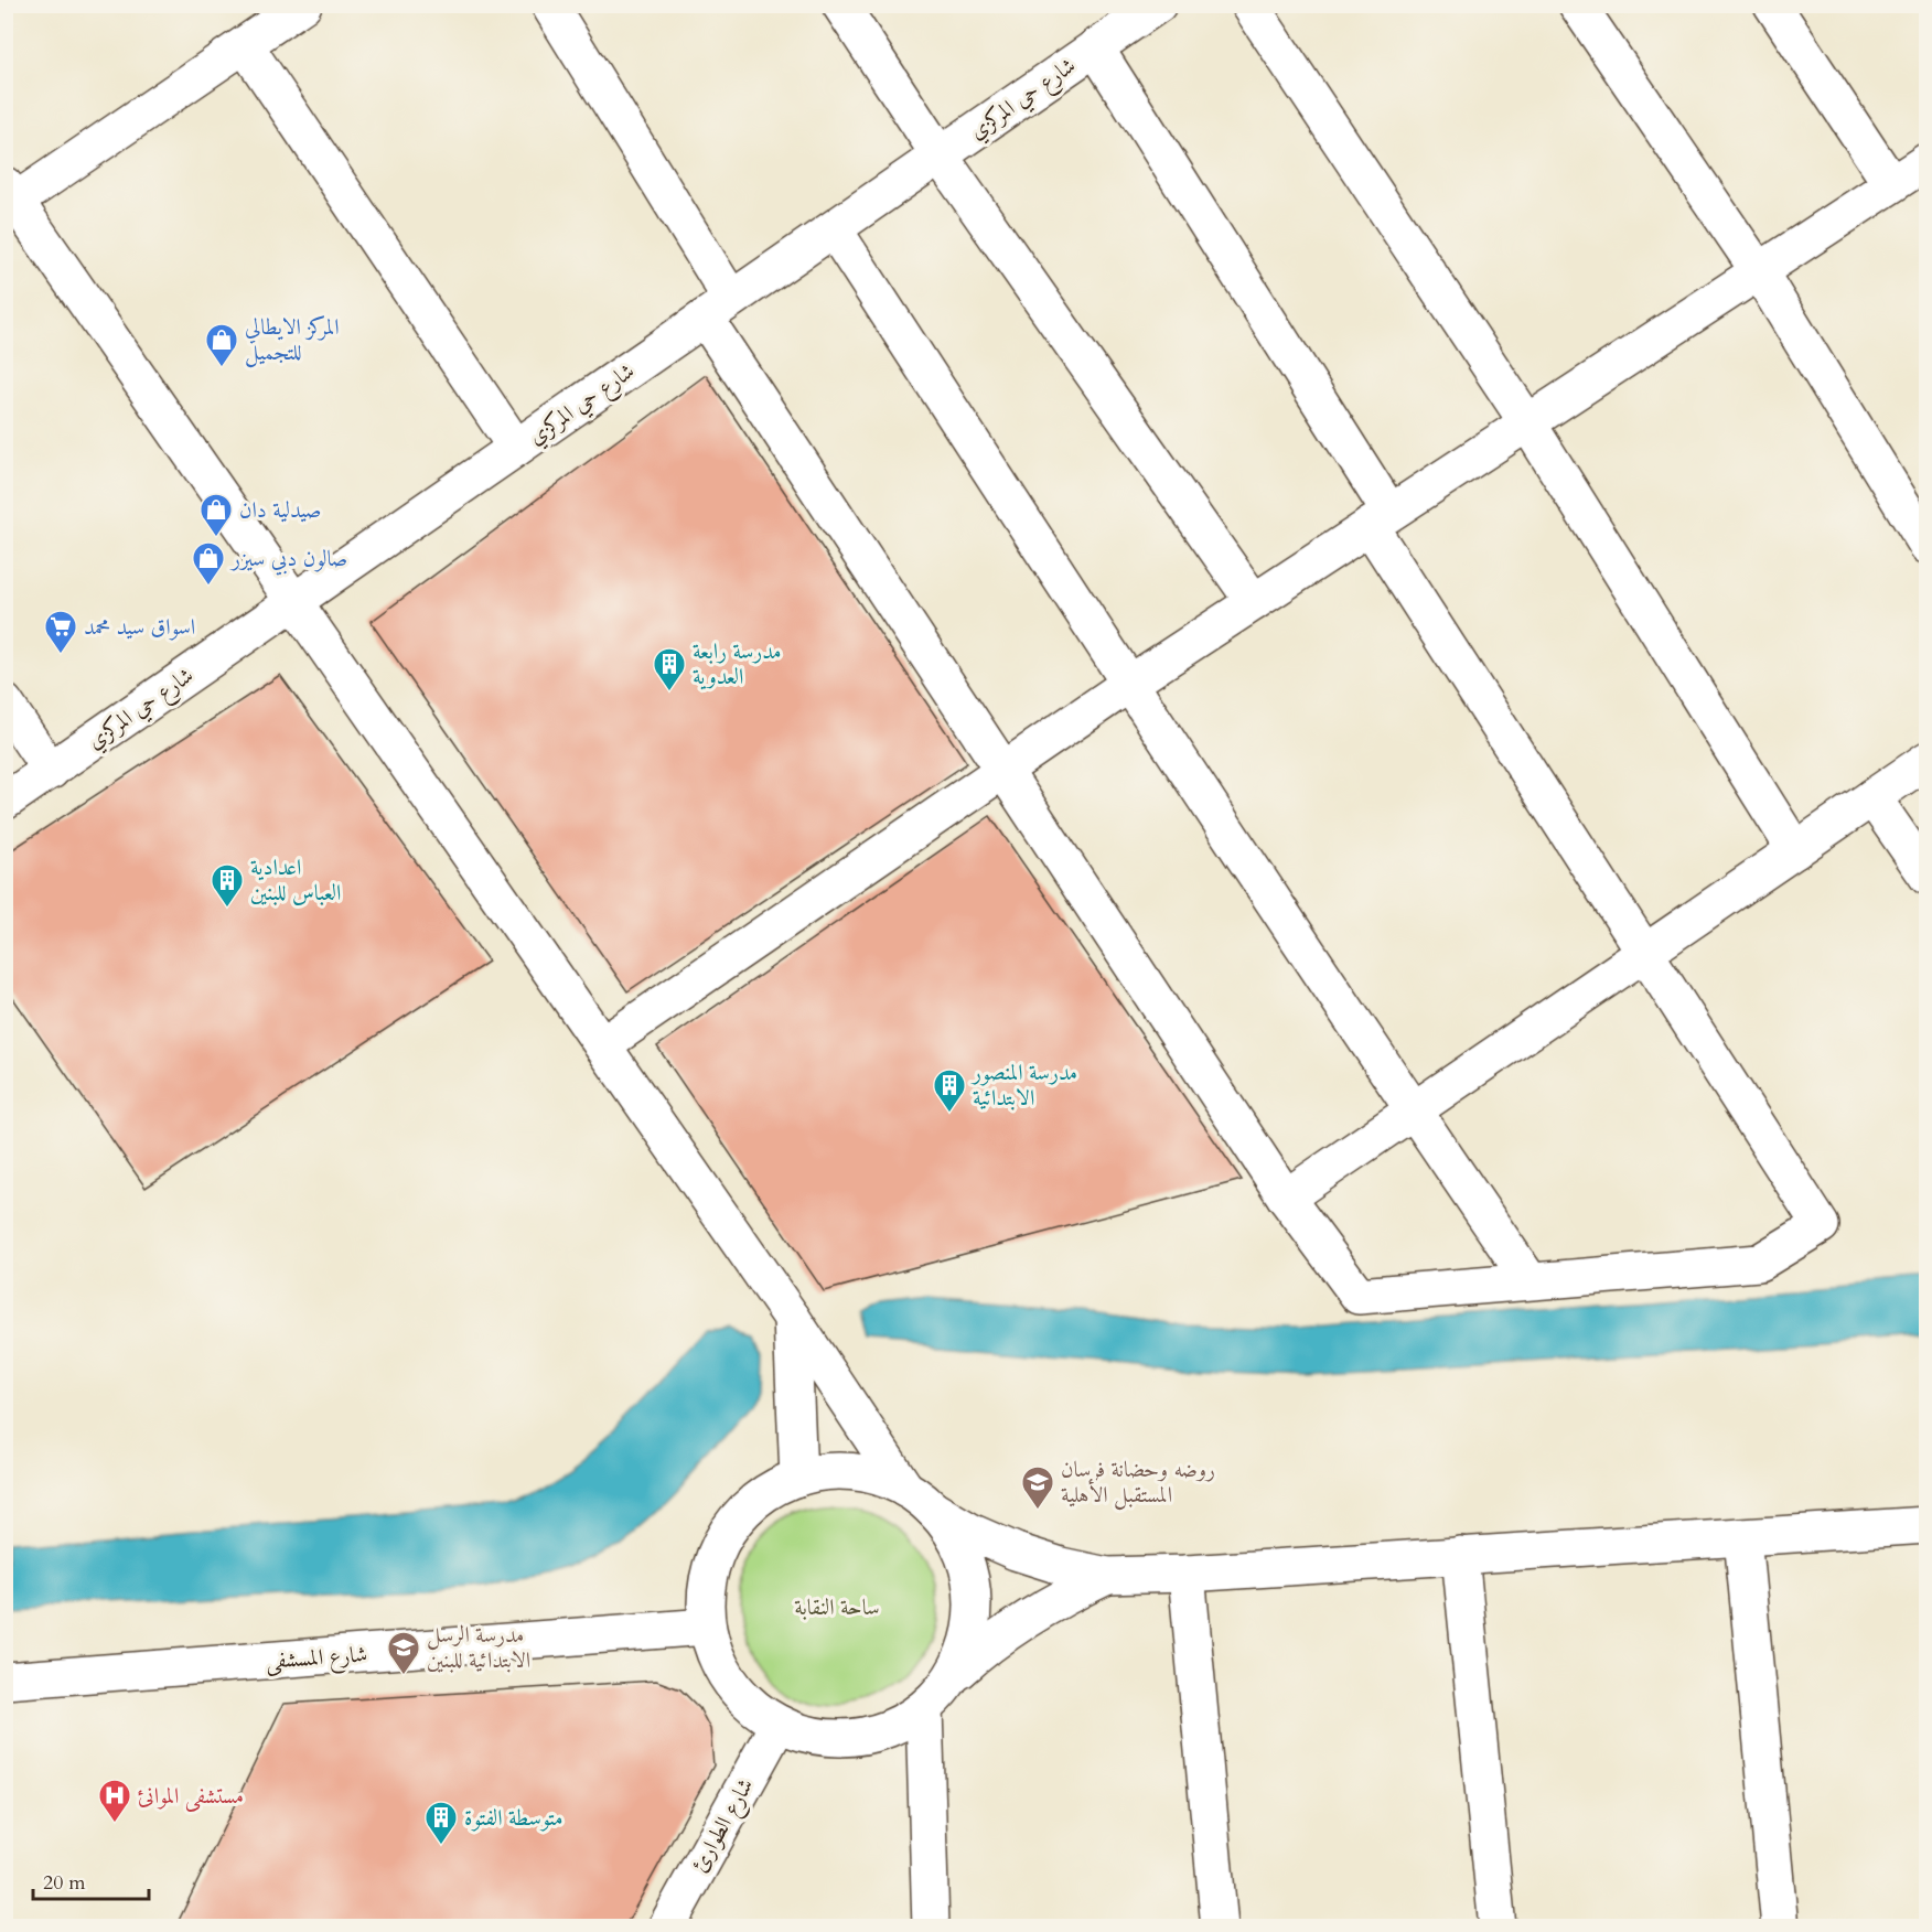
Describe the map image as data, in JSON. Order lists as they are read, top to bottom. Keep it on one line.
{"streets":{"street":["شارع حي المركزي","شارع المسشفى","شارع الطوارئ"]},"parks":["ساحة النقابة"],"places":{"shop":["المركز الايطالي للتجميل","صيدلية دان","صالون دبي سيزر"],"supermarket":["اسواق سيد محمد"],"building":["مدرسة رابعة العدوية","اعدادية العباس للبنين","مدرسة المنصور الابتدائية","متوسطة الفتوة"],"school or university":["روضه وحضانة فرسان المستقبل الأهلية","مدرسة الرسل الابتدائية للبنين"],"hospital":["مستشفى الموانئ"]},"scale_bar":"20 m"}
